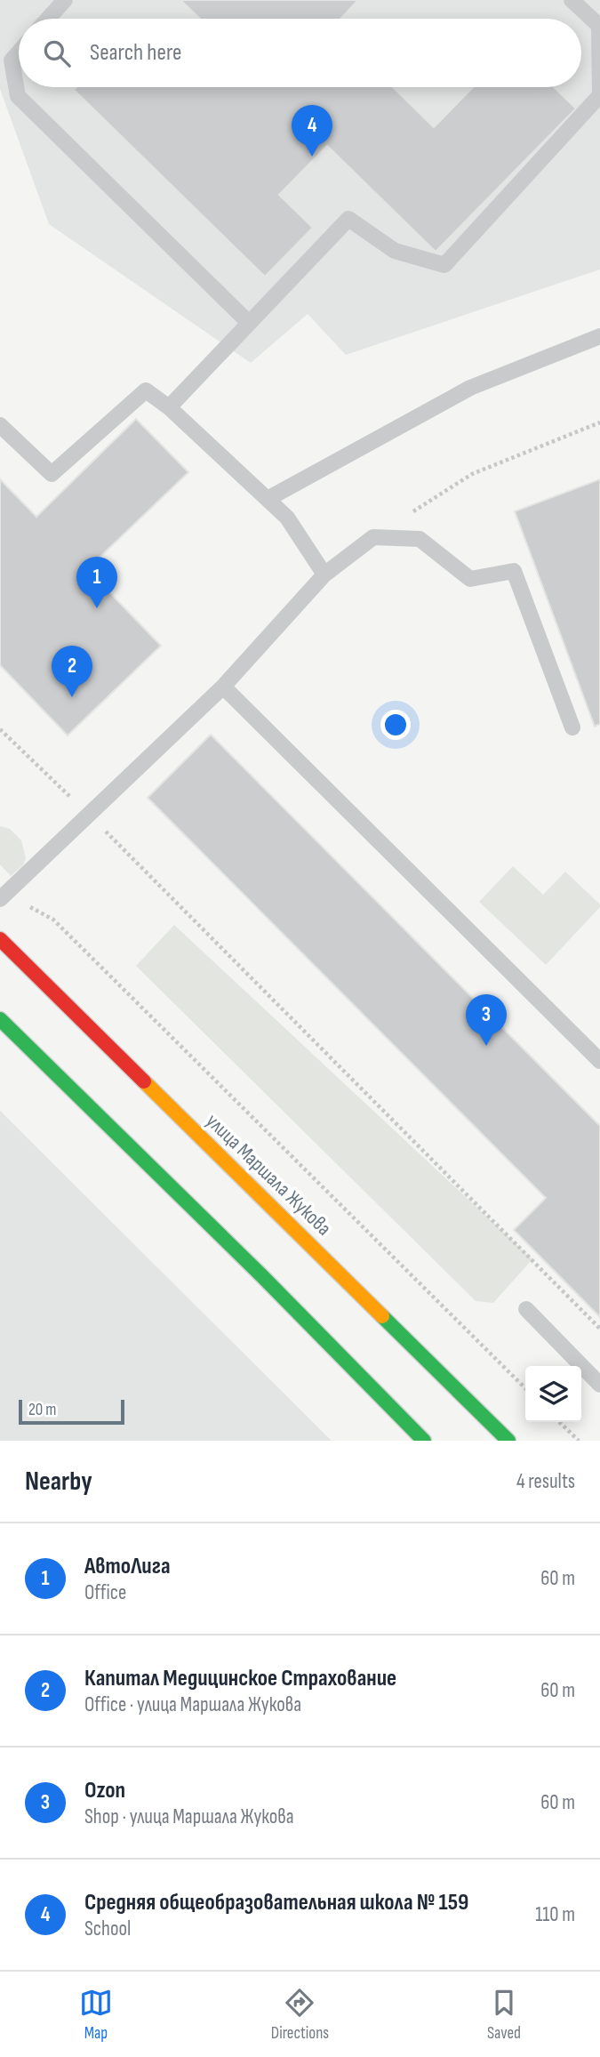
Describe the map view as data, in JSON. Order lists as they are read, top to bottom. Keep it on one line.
{"streets":{"main road":["улица Маршала Жукова"]},"scale_bar":"20 m","page":{"search":"Search here","pins":["4","1","2","3"],"scale":"20 m","heading":["Nearby","4 results"],"list":[{"mark":"1","name":"АвтоЛига","note":"Office","value":"60 m"},{"mark":"2","name":"Капитал Медицинское Страхование","note":"Office · улица Маршала Жукова","value":"60 m"},{"mark":"3","name":"Ozon","note":"Shop · улица Маршала Жукова","value":"60 m"},{"mark":"4","name":"Средняя общеобразовательная школа № 159","note":"School","value":"110 m"}],"nav":["Map","Directions","Saved"]}}
